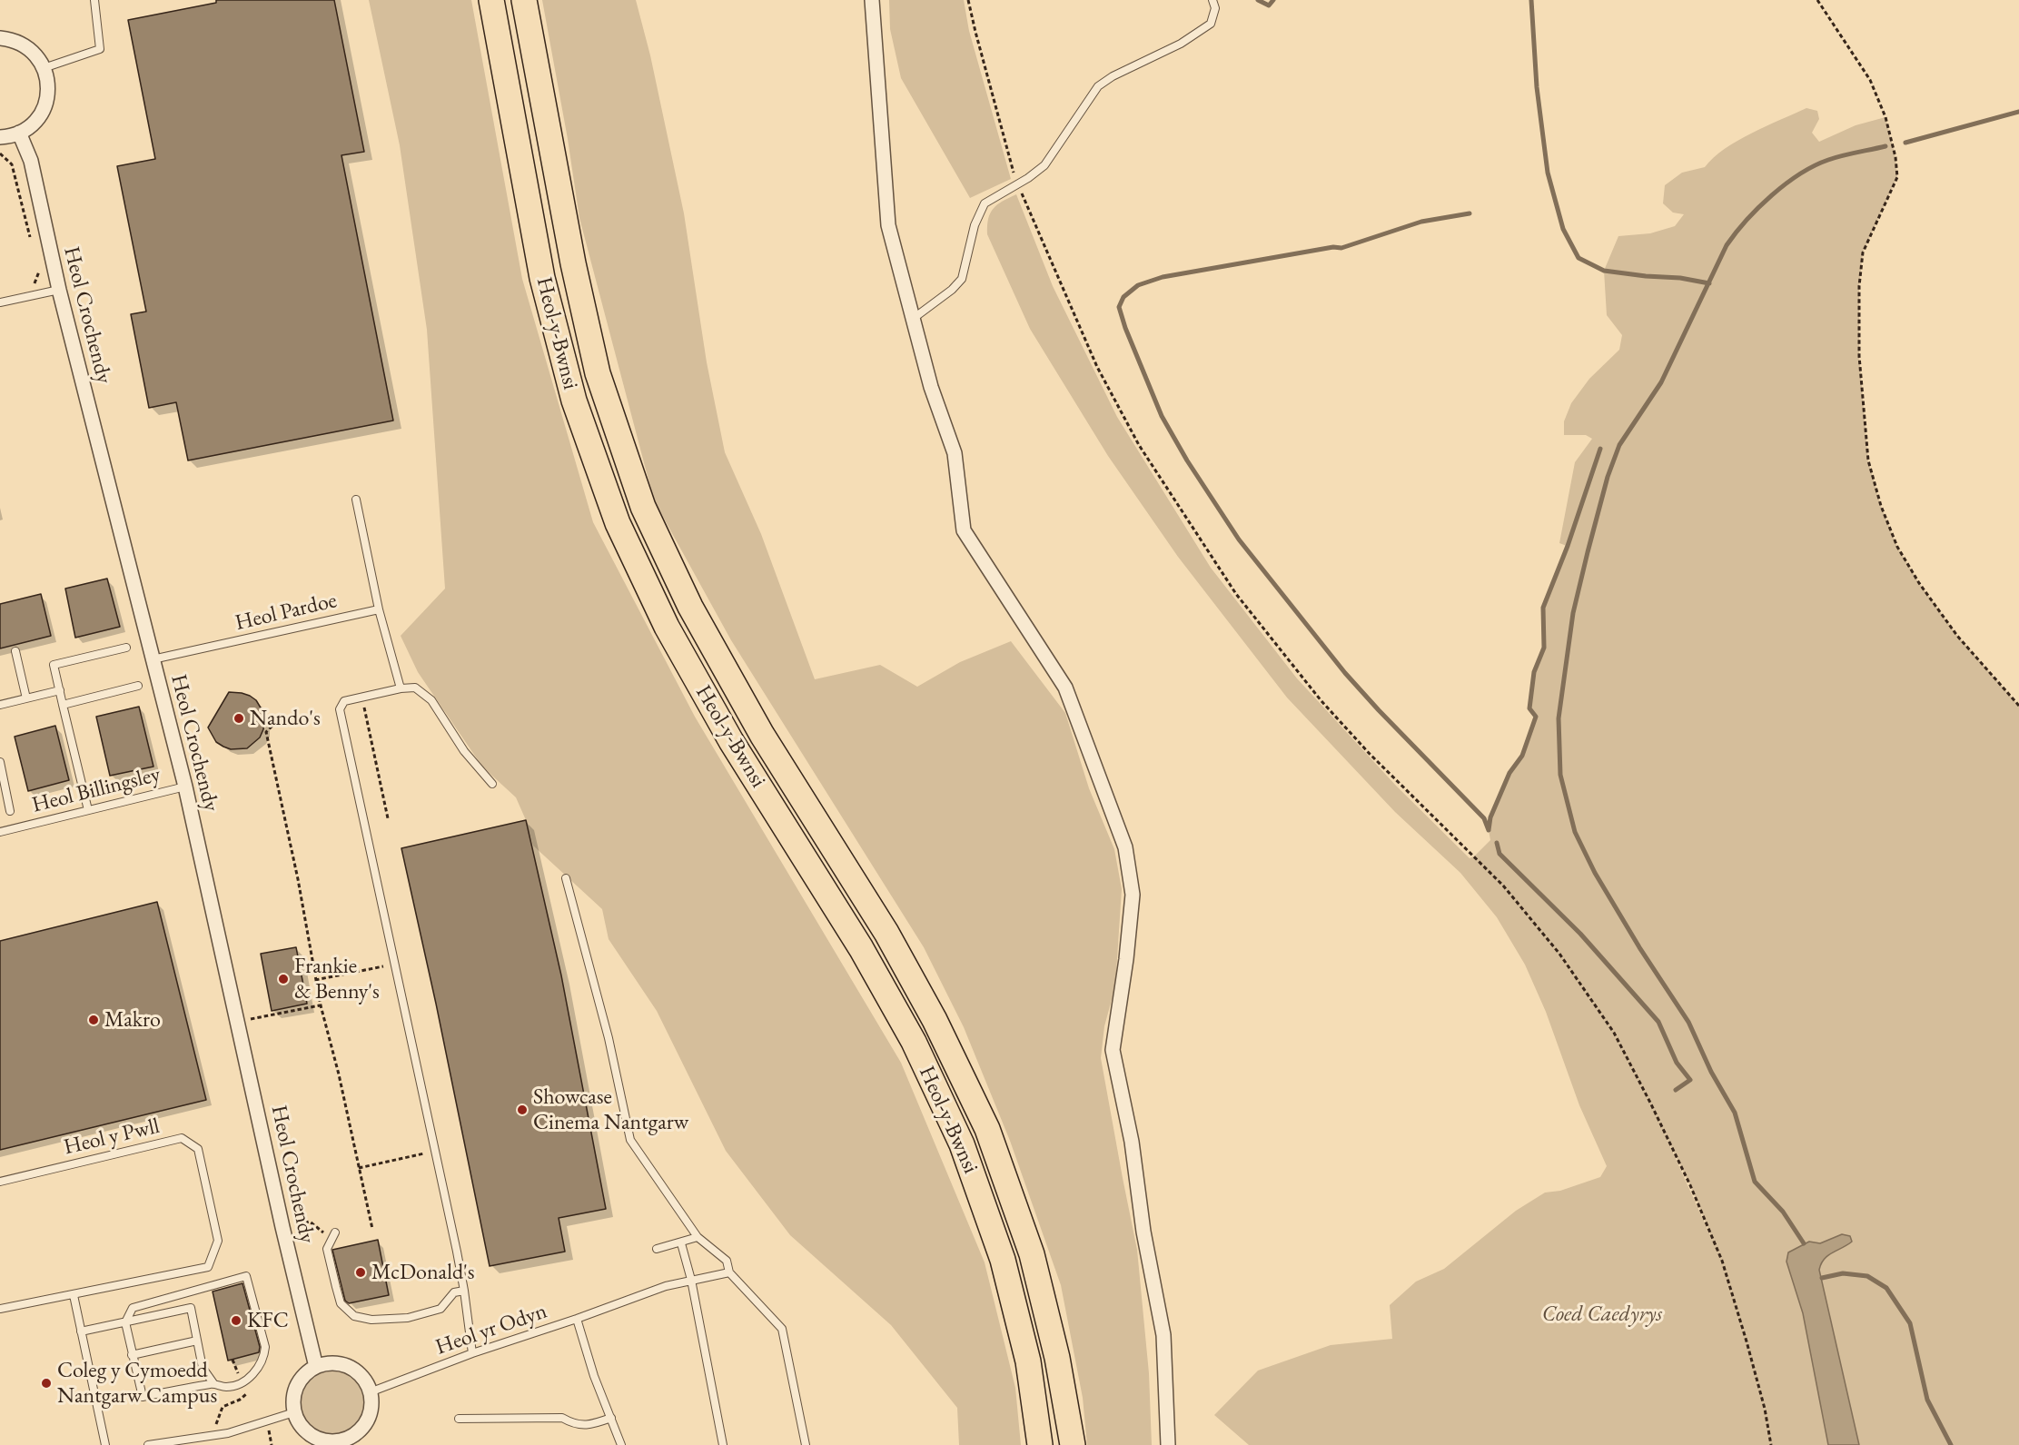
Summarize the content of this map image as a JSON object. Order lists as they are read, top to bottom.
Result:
{
  "streets": {
    "highway": ["Heol-y-Bwnsi"],
    "street": ["Heol Crochendy"],
    "lane": [
      "Heol Pardoe",
      "Heol Billingsley",
      "Heol y Pwll",
      "Heol yr Odyn"
    ]
  },
  "crossings": [
    ["Heol Crochendy", "Heol Pardoe"],
    ["Heol Crochendy", "Heol Billingsley"],
    ["Heol Crochendy", "Heol yr Odyn"]
  ],
  "parks": ["Coed Caedyrys"],
  "places": [
    "Nando's",
    "Frankie & Benny's",
    "Makro",
    "Showcase Cinema Nantgarw",
    "McDonald's",
    "KFC",
    "Coleg y Cymoedd Nantgarw Campus"
  ]
}
